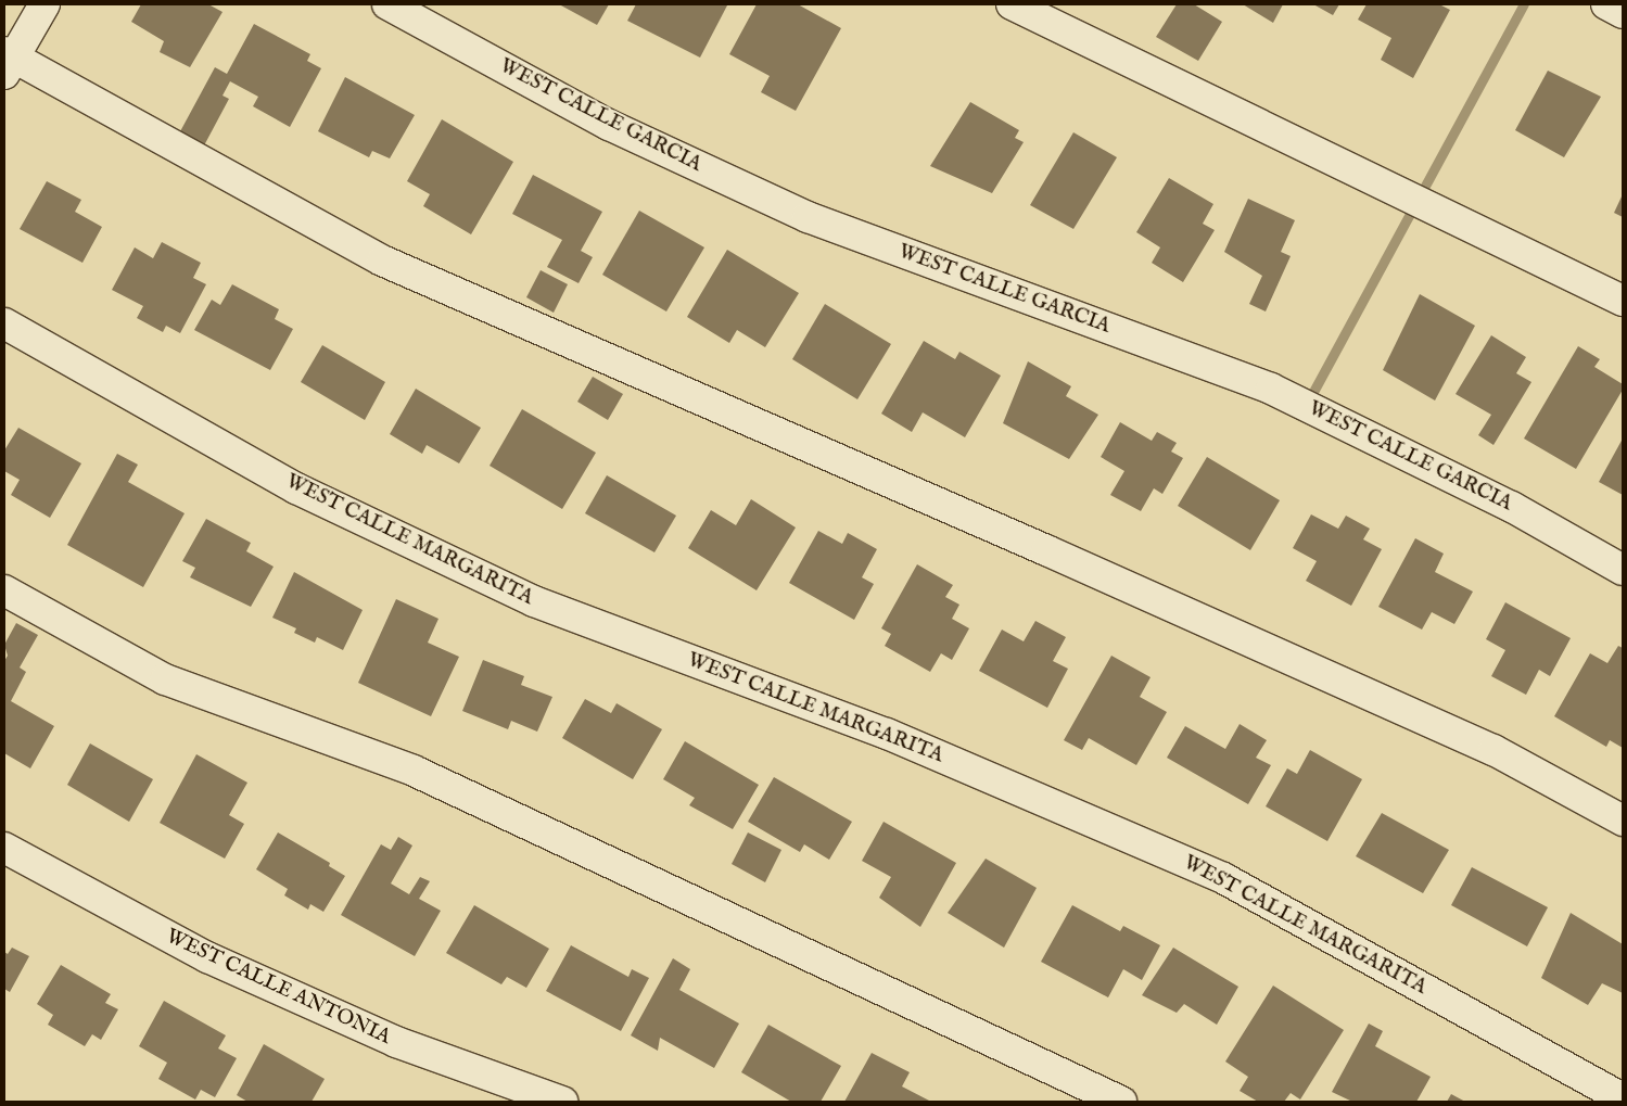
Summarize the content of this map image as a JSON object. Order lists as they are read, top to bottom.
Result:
{
  "streets": {
    "street": ["WEST CALLE GARCIA", "WEST CALLE MARGARITA", "WEST CALLE ANTONIA"]
  }
}
